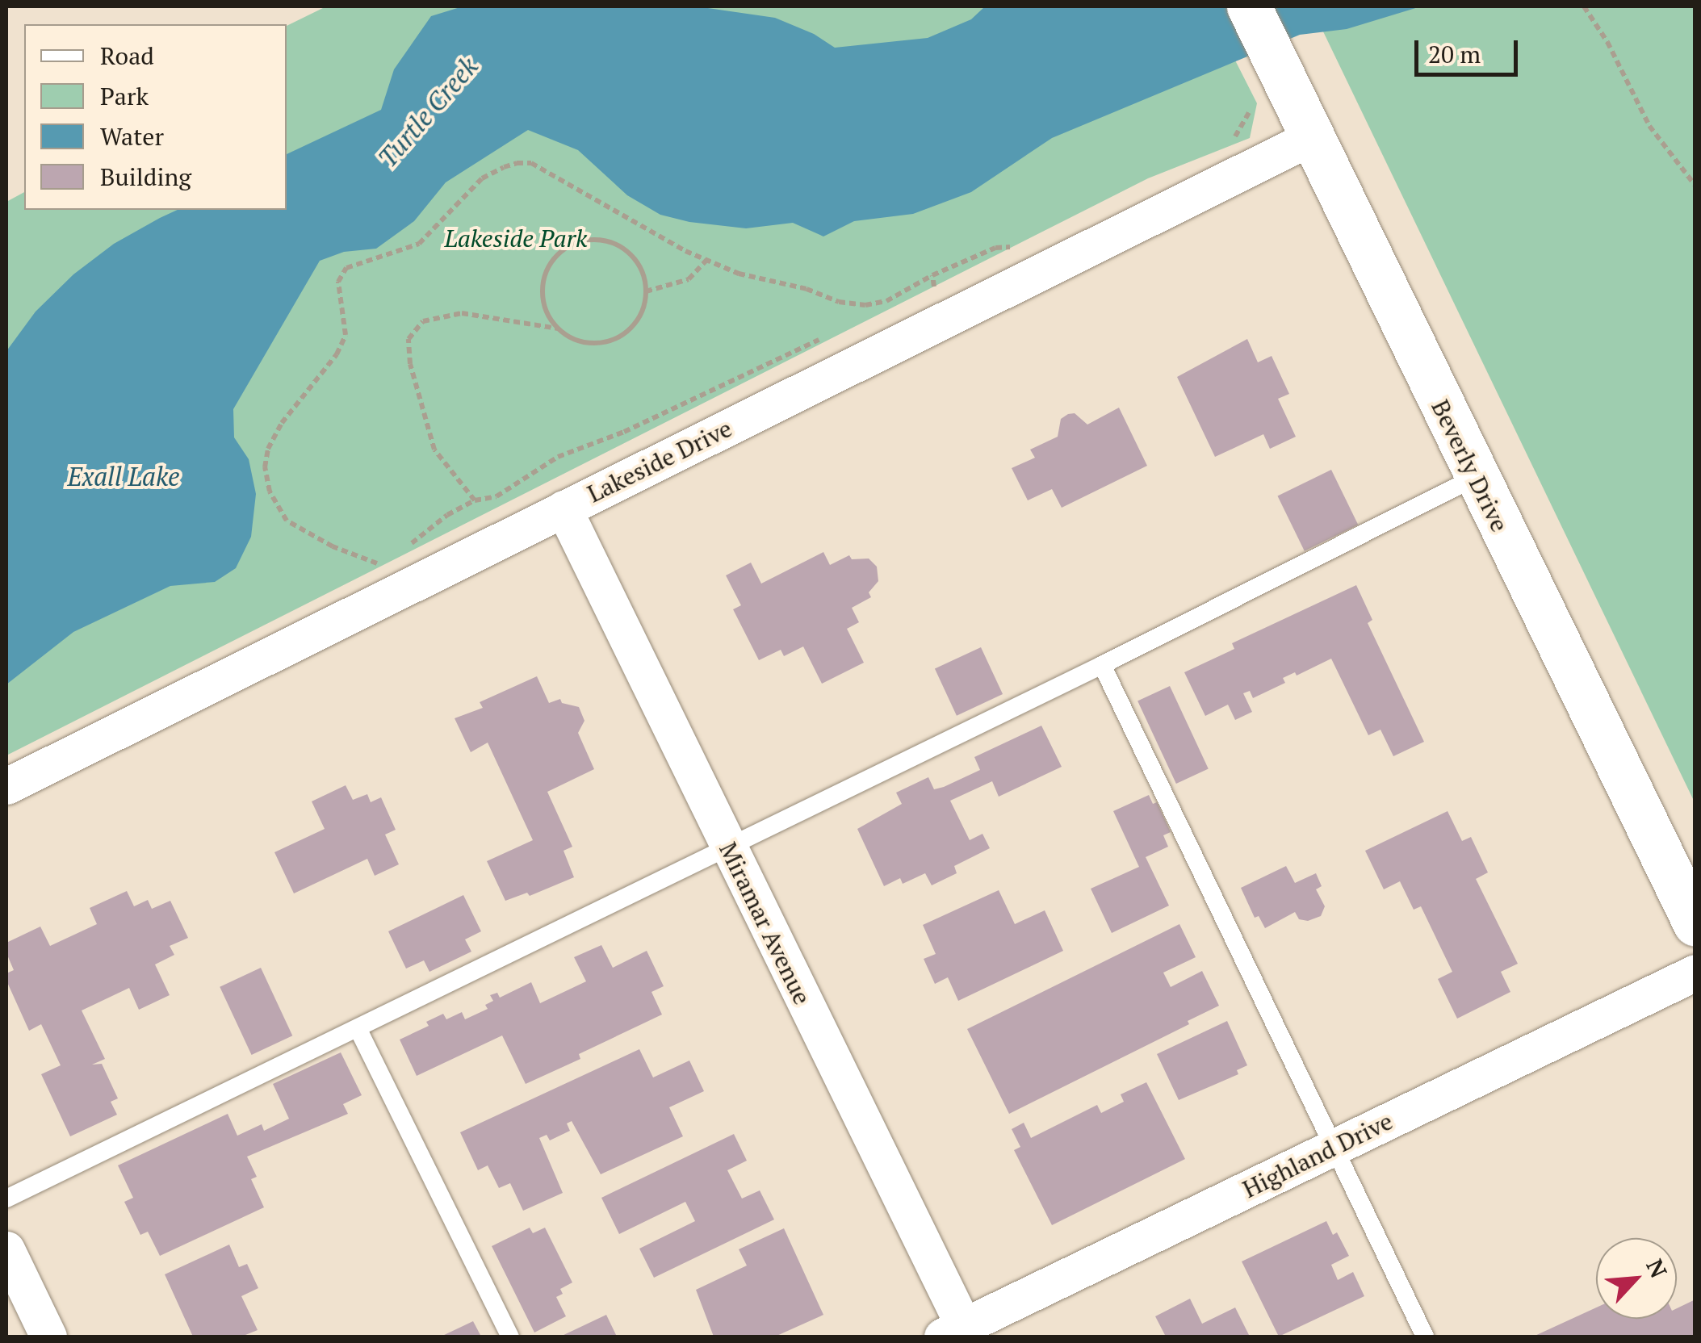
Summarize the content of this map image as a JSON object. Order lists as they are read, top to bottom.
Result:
{
  "streets": {
    "street": [
      "Lakeside Drive",
      "Beverly Drive",
      "Miramar Avenue",
      "Highland Drive"
    ]
  },
  "crossings": [
    ["Lakeside Drive", "Beverly Drive"],
    ["Lakeside Drive", "Miramar Avenue"],
    ["Miramar Avenue", "Highland Drive"]
  ],
  "water": ["Turtle Creek", "Exall Lake"],
  "parks": ["Lakeside Park"],
  "legend": [
    "Road",
    "Park",
    "Water",
    "Building"
  ],
  "scale_bar": "20 m",
  "north": "top right"
}
